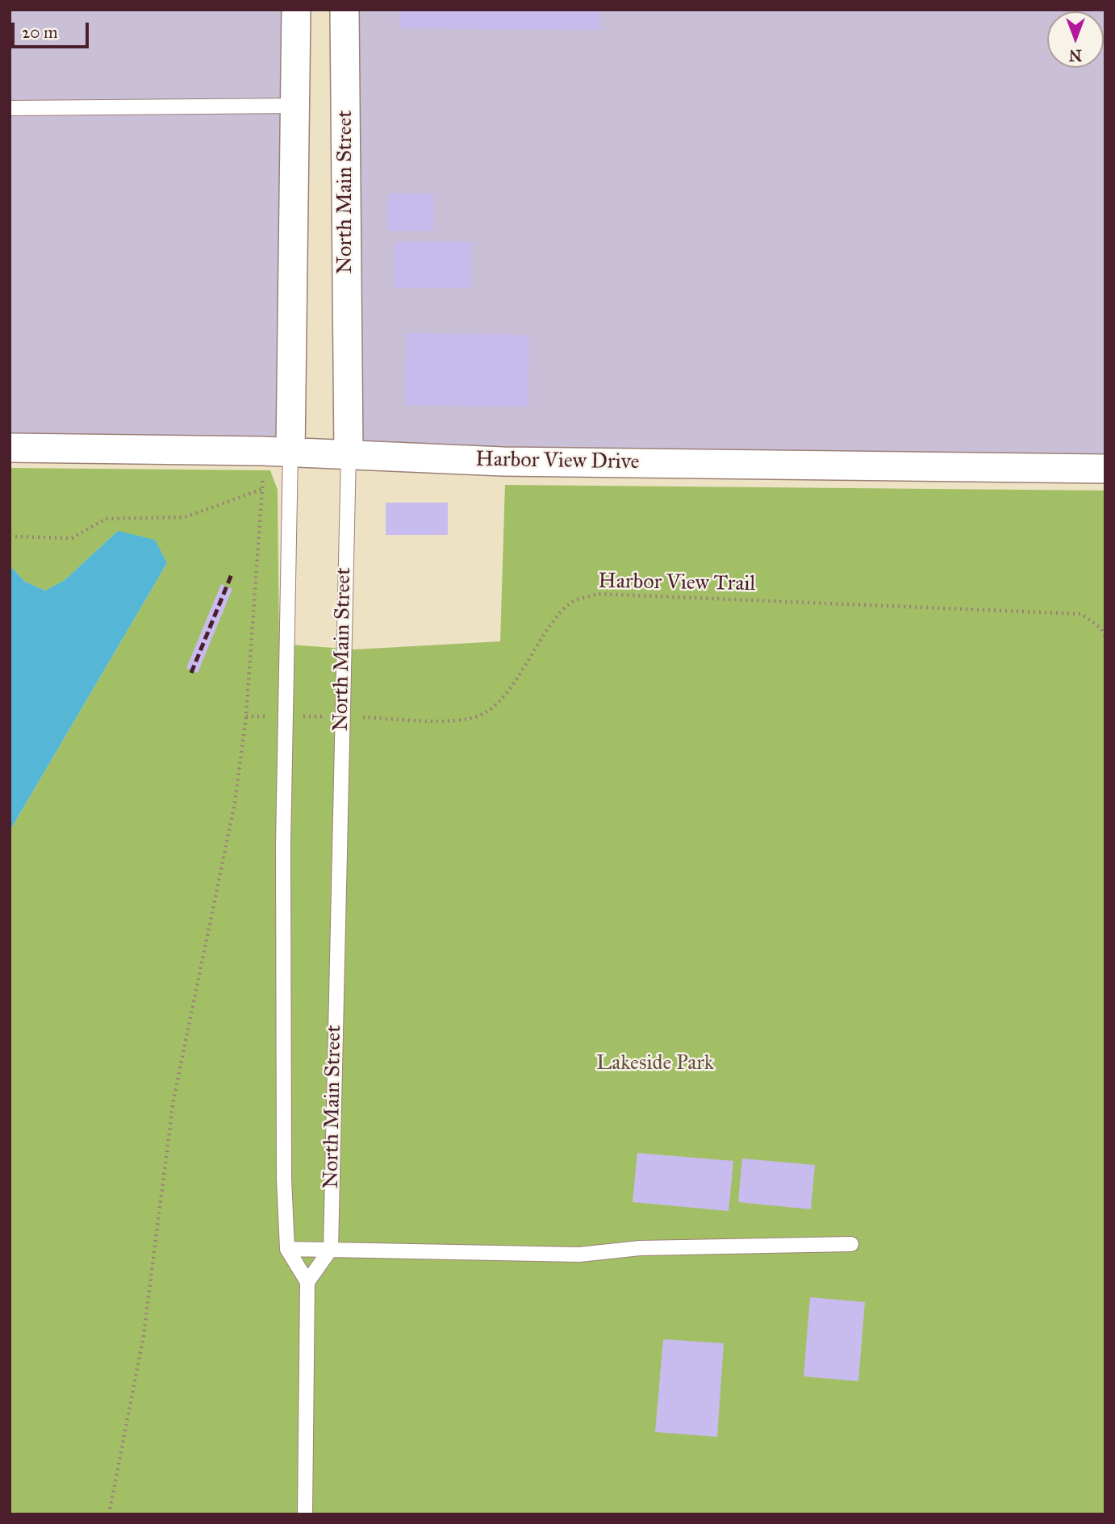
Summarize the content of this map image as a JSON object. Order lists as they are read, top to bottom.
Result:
{
  "streets": {
    "street": ["North Main Street", "Harbor View Drive"],
    "path": ["Harbor View Trail"]
  },
  "crossings": [
    ["North Main Street", "Harbor View Drive"],
    ["North Main Street", "Harbor View Trail"]
  ],
  "parks": ["Lakeside Park"],
  "scale_bar": "20 m",
  "north": "bottom"
}
